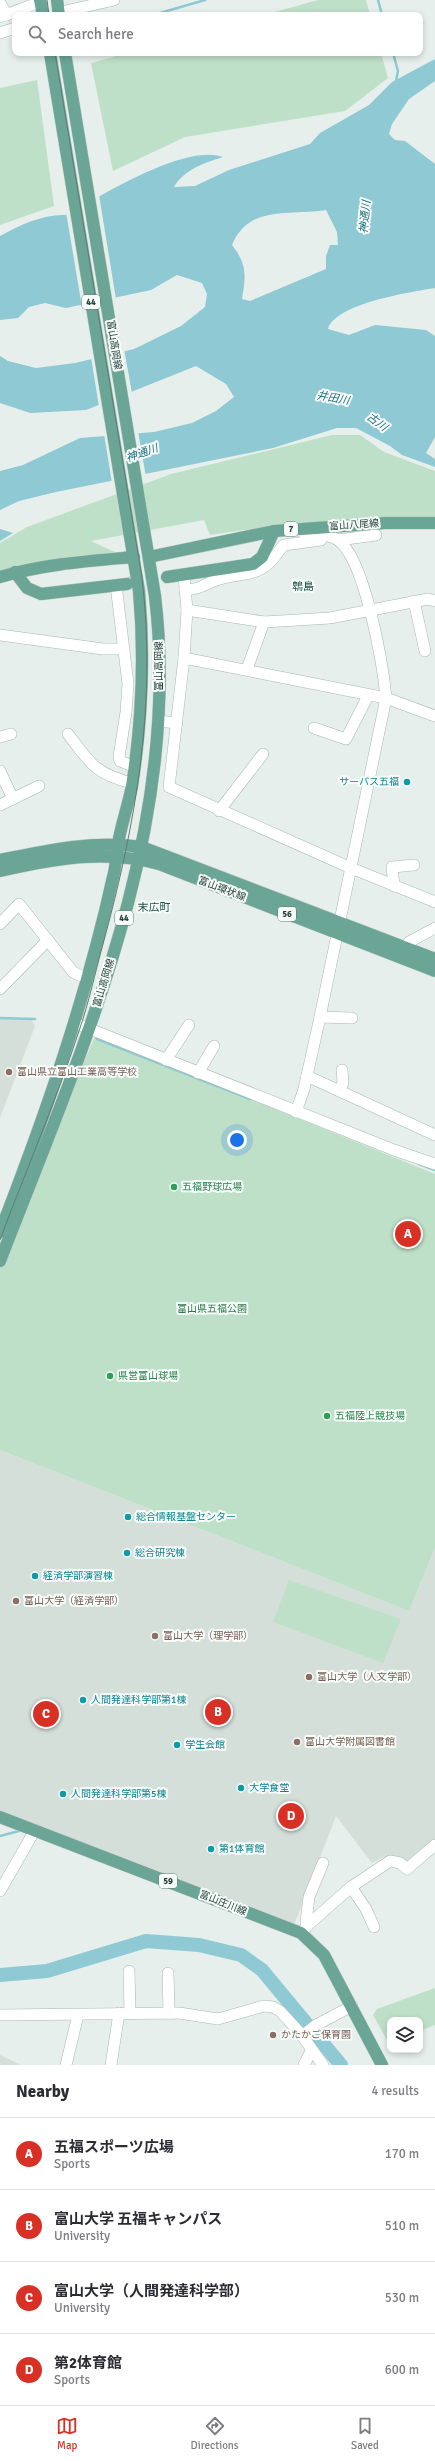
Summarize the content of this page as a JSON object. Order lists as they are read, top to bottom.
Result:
{
  "streets": {
    "main road": [
      "44",
      "富山高岡線",
      "富山八尾線",
      "7",
      "富山環状線",
      "56",
      "59",
      "富山庄川線"
    ]
  },
  "crossings": [
    ["富山高岡線", "富山八尾線"],
    ["富山高岡線", "富山環状線"],
    ["富山八尾線", "7"]
  ],
  "districts": ["鵯島", "末広町"],
  "water": ["神通川", "井田川", "古川"],
  "parks": ["富山県五福公園"],
  "places": [
    "サーパス五福",
    "富山県立富山工業高等学校",
    "五福野球広場",
    "県営富山球場",
    "五福陸上競技場",
    "総合情報基盤センター",
    "総合研究棟",
    "経済学部演習棟",
    "富山大学（経済学部）",
    "富山大学（理学部）",
    "富山大学（人文学部）",
    "人間発達科学部第1棟",
    "富山大学附属図書館",
    "学生会館",
    "大学食堂",
    "人間発達科学部第5棟",
    "第1体育館",
    "かたかご保育園"
  ],
  "page": {
    "search": "Search here",
    "pins": [
      "A",
      "B",
      "C",
      "D"
    ],
    "heading": ["Nearby", "4 results"],
    "list": [
      {
        "mark": "A",
        "name": "五福スポーツ広場",
        "note": "Sports",
        "value": "170 m"
      },
      {
        "mark": "B",
        "name": "富山大学 五福キャンパス",
        "note": "University",
        "value": "510 m"
      },
      {
        "mark": "C",
        "name": "富山大学（人間発達科学部）",
        "note": "University",
        "value": "530 m"
      },
      {
        "mark": "D",
        "name": "第2体育館",
        "note": "Sports",
        "value": "600 m"
      }
    ],
    "nav": ["Map", "Directions", "Saved"]
  }
}
